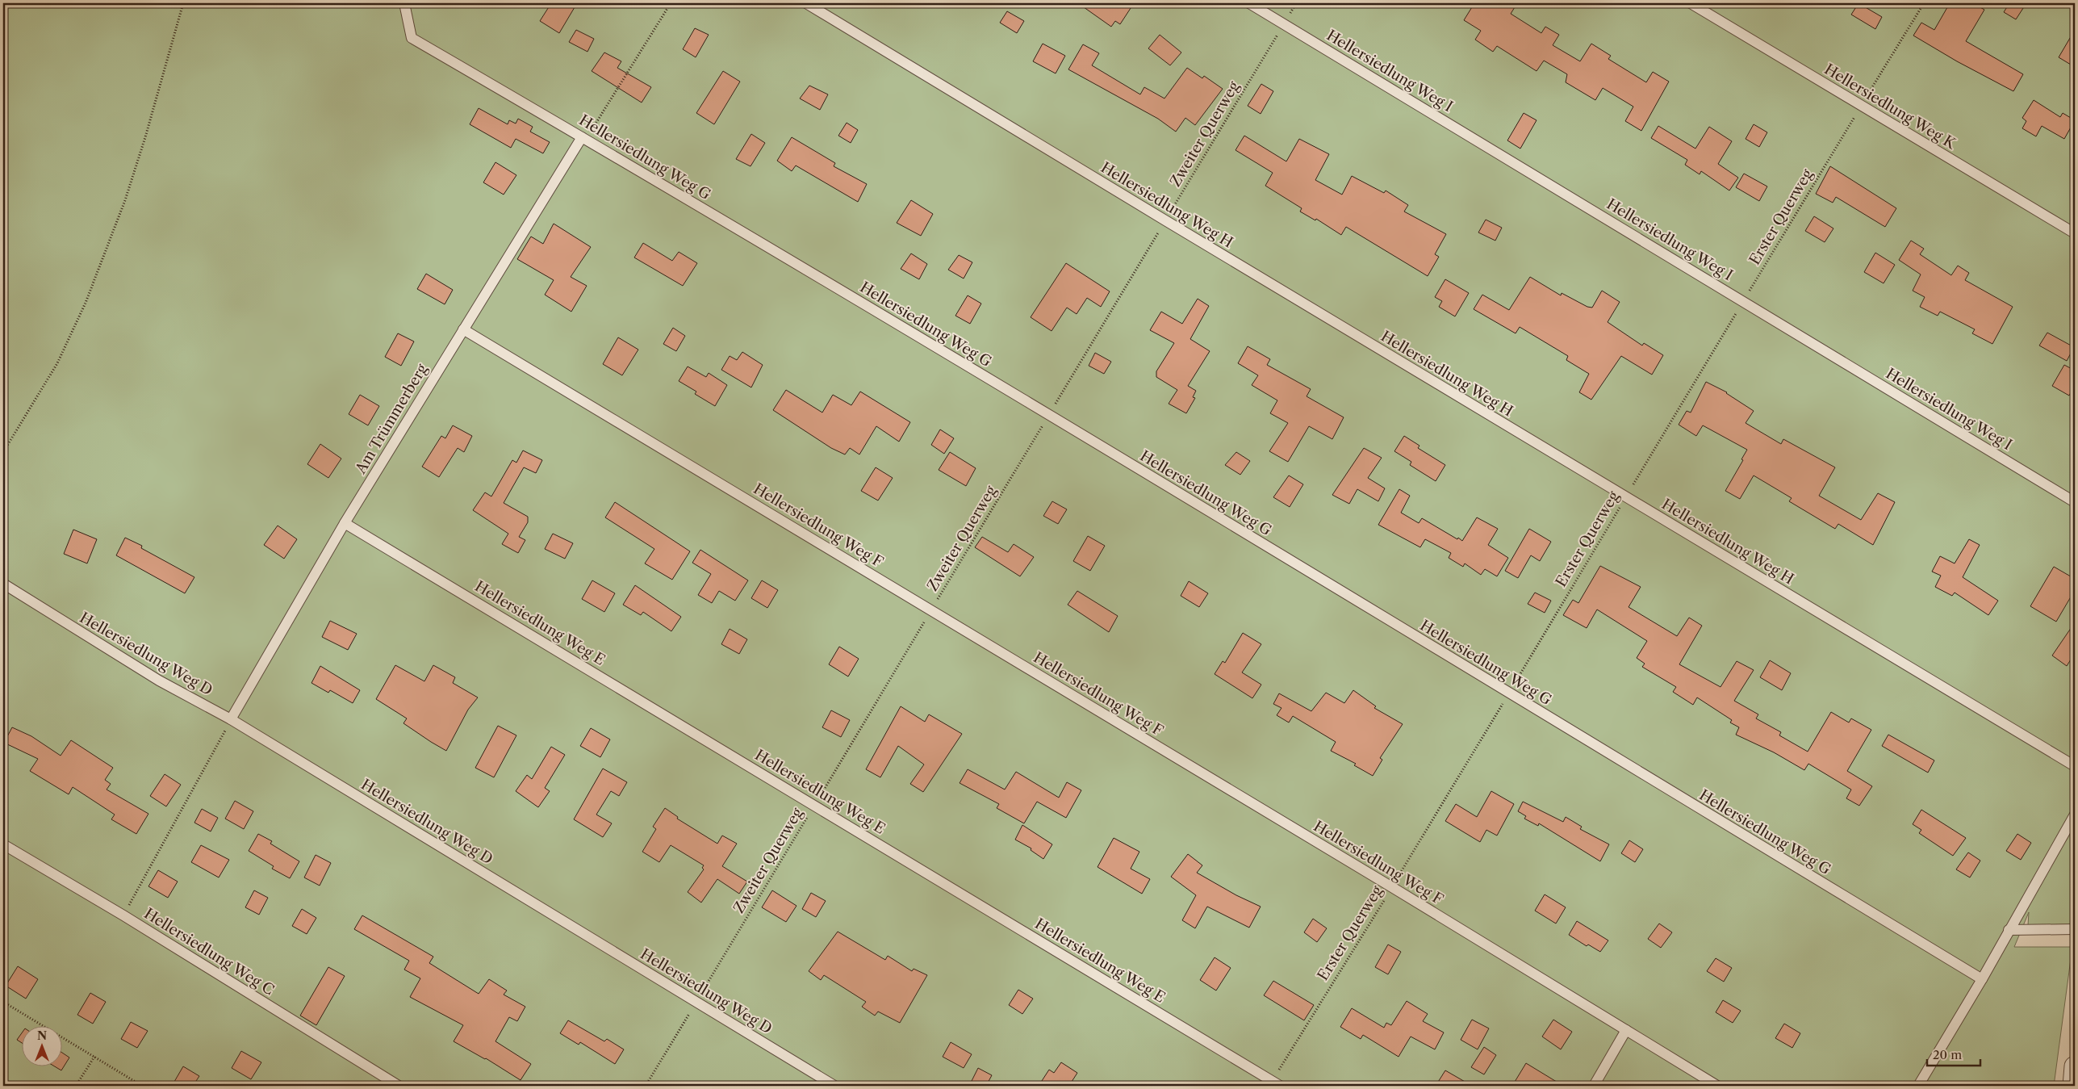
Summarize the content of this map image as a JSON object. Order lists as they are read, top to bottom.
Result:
{
  "streets": {
    "lane": [
      "Hellersiedlung Weg I",
      "Hellersiedlung Weg K",
      "Hellersiedlung Weg G",
      "Hellersiedlung Weg H",
      "Am Trümmerberg",
      "Hellersiedlung Weg F",
      "Hellersiedlung Weg E",
      "Hellersiedlung Weg D",
      "Hellersiedlung Weg C"
    ],
    "path": ["Zweiter Querweg", "Erster Querweg"]
  },
  "crossings": [
    ["Hellersiedlung Weg I", "Zweiter Querweg"],
    ["Hellersiedlung Weg I", "Erster Querweg"],
    ["Hellersiedlung Weg K", "Erster Querweg"],
    ["Zweiter Querweg", "Hellersiedlung Weg G"],
    ["Zweiter Querweg", "Hellersiedlung Weg H"],
    ["Zweiter Querweg", "Hellersiedlung Weg F"],
    ["Zweiter Querweg", "Hellersiedlung Weg E"],
    ["Zweiter Querweg", "Hellersiedlung Weg D"],
    ["Hellersiedlung Weg G", "Erster Querweg"],
    ["Hellersiedlung Weg G", "Am Trümmerberg"],
    ["Hellersiedlung Weg H", "Erster Querweg"],
    ["Erster Querweg", "Hellersiedlung Weg F"],
    ["Erster Querweg", "Hellersiedlung Weg E"],
    ["Am Trümmerberg", "Hellersiedlung Weg F"],
    ["Am Trümmerberg", "Hellersiedlung Weg E"],
    ["Am Trümmerberg", "Hellersiedlung Weg D"]
  ],
  "scale_bar": "20 m",
  "north": "top"
}
